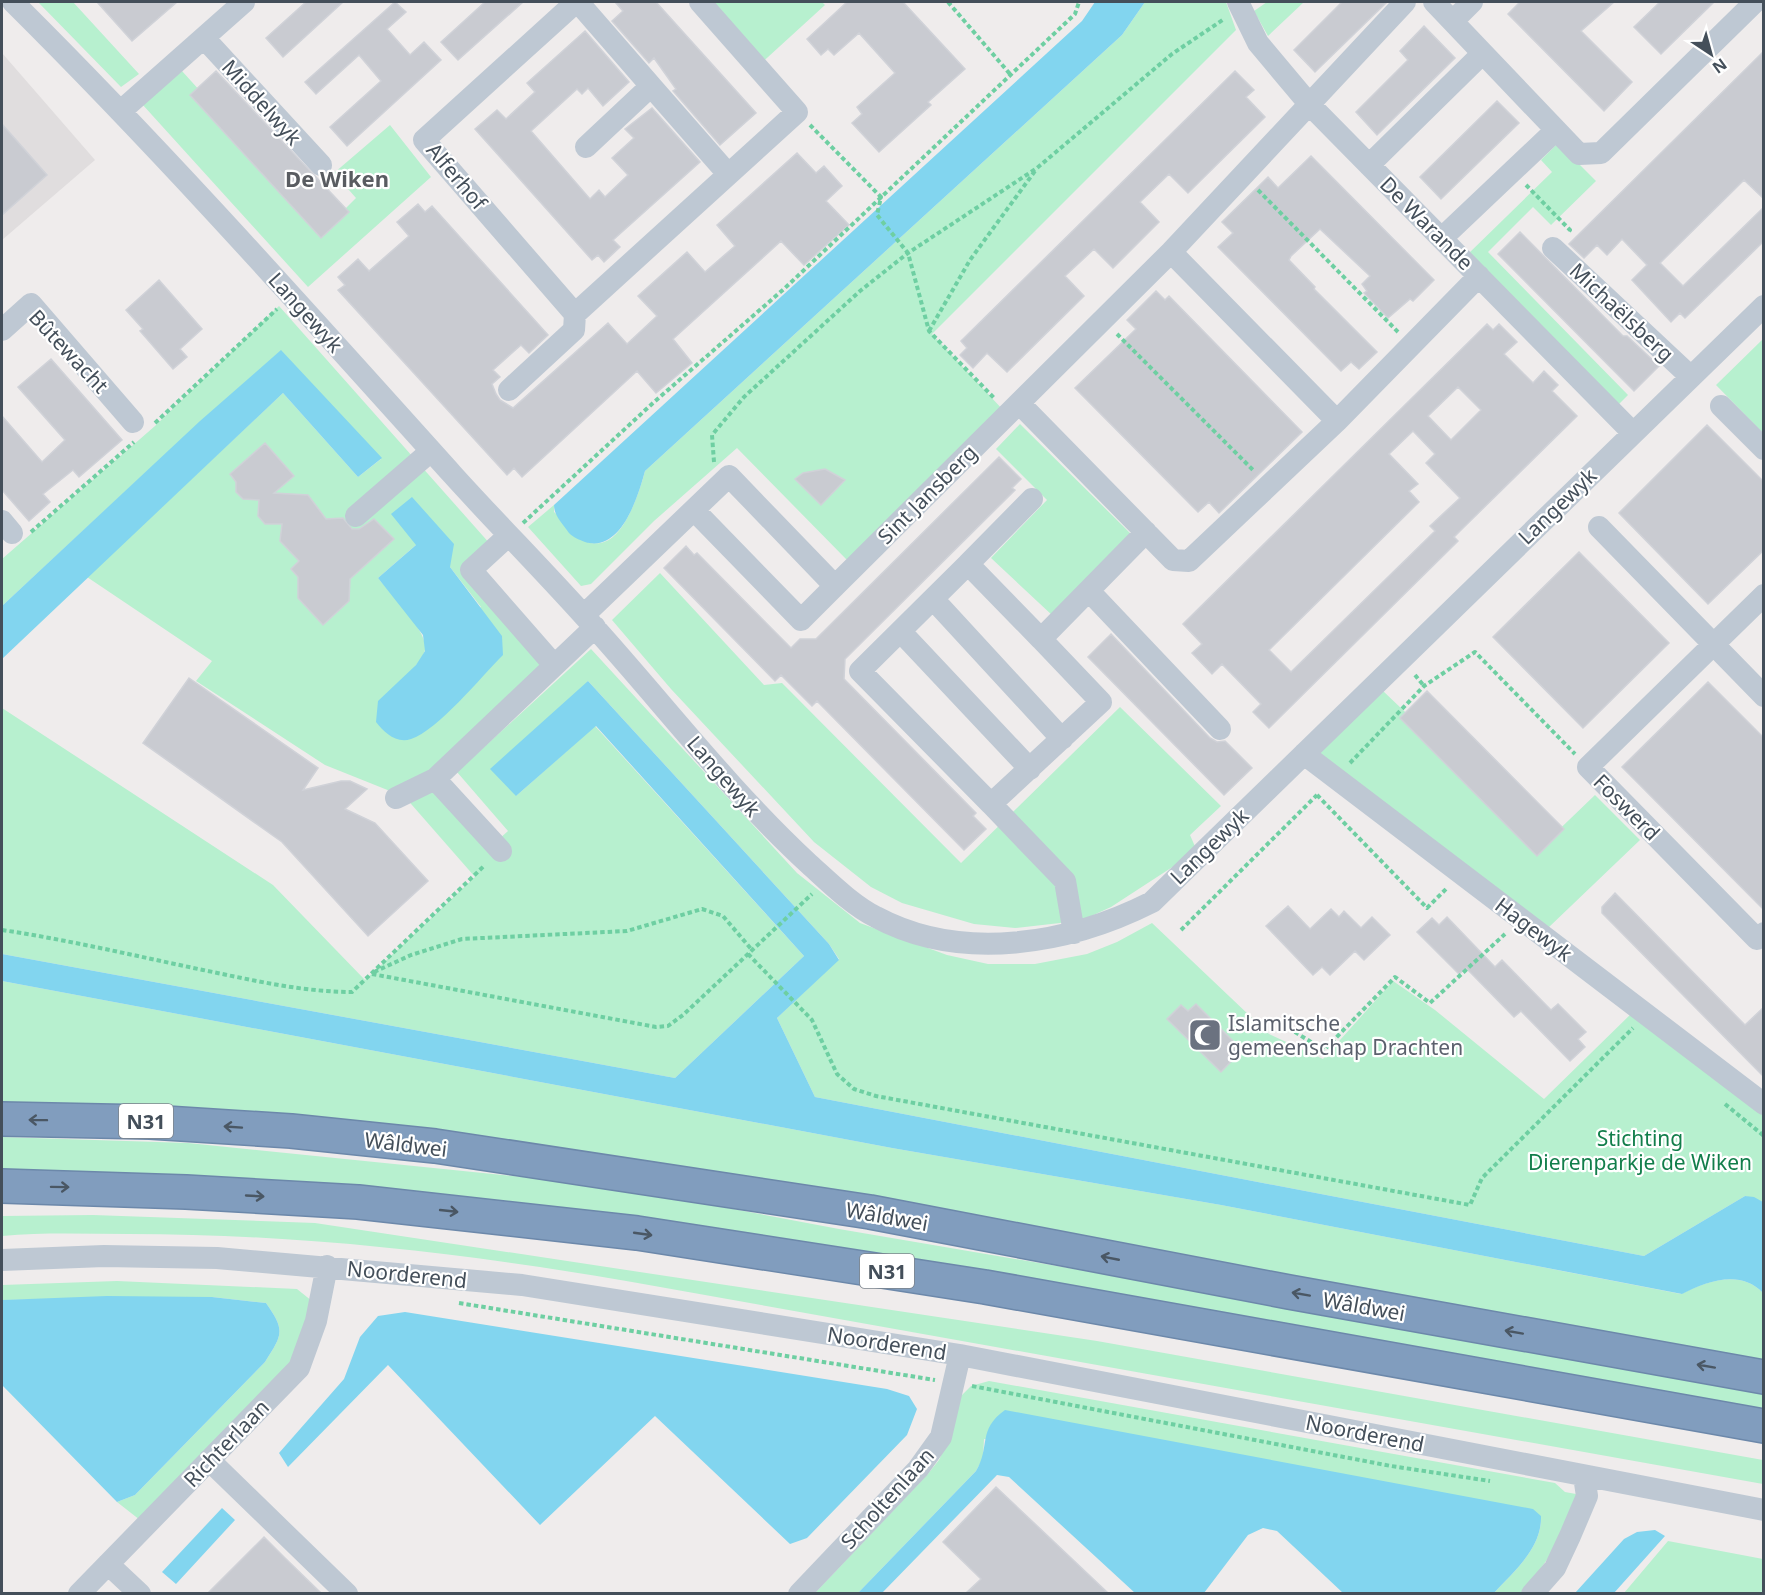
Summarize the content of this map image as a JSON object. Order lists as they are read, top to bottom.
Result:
{
  "streets": {
    "highway": ["N31", "Wâldwei"],
    "street": [
      "Middelwyk",
      "Alferhof",
      "De Warande",
      "Langewyk",
      "Michaëlsberg",
      "Bûtewacht",
      "Sint Jansberg",
      "Foswerd",
      "Hagewyk",
      "Noorderend",
      "Richterlaan",
      "Scholtenlaan"
    ]
  },
  "crossings": [
    ["De Warande", "Langewyk"],
    ["De Warande", "Sint Jansberg"],
    ["Langewyk", "Michaëlsberg"],
    ["Langewyk", "Hagewyk"],
    ["Noorderend", "Richterlaan"],
    ["Noorderend", "Scholtenlaan"]
  ],
  "districts": ["De Wiken"],
  "parks": ["Stichting Dierenparkje de Wiken"],
  "places": {
    "mosque": ["Islamitsche gemeenschap Drachten"]
  },
  "north": "bottom right"
}
